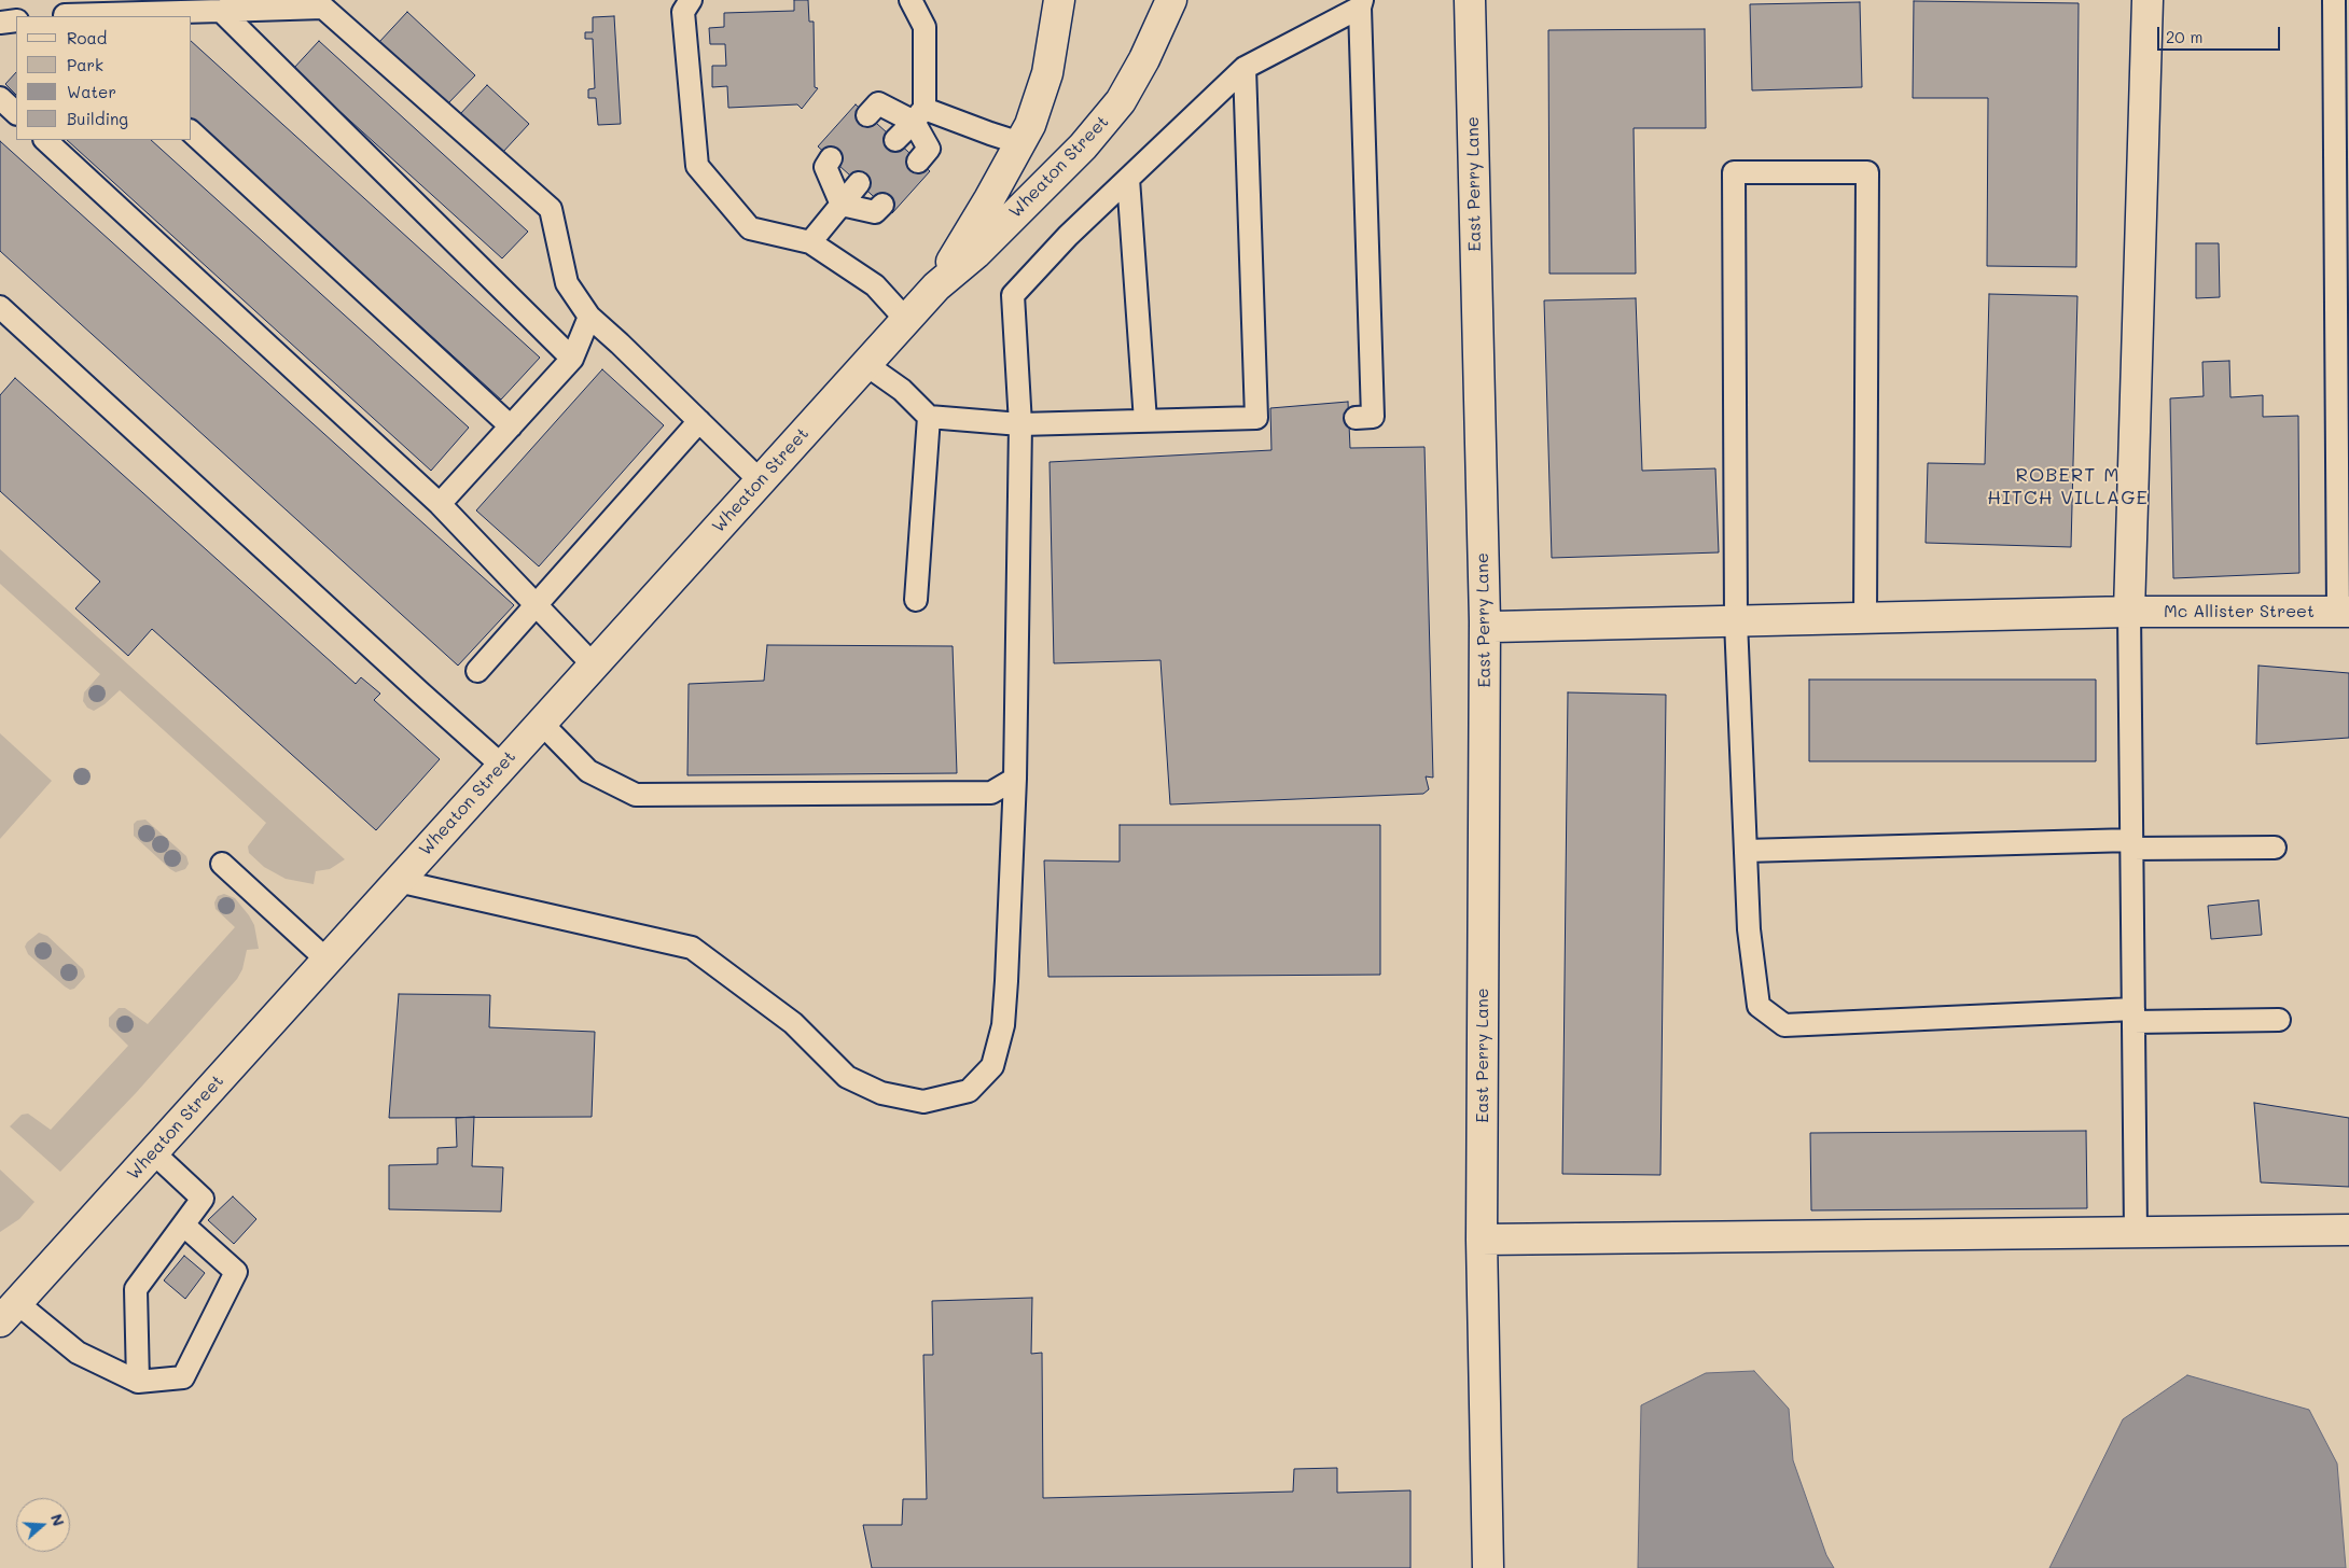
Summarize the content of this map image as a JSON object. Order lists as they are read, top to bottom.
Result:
{
  "streets": {
    "street": ["Wheaton Street", "East Perry Lane", "Mc Allister Street"]
  },
  "crossings": [
    ["East Perry Lane", "Mc Allister Street"]
  ],
  "districts": ["ROBERT M HITCH VILLAGE"],
  "legend": [
    "Road",
    "Park",
    "Water",
    "Building"
  ],
  "scale_bar": "20 m",
  "north": "right"
}
